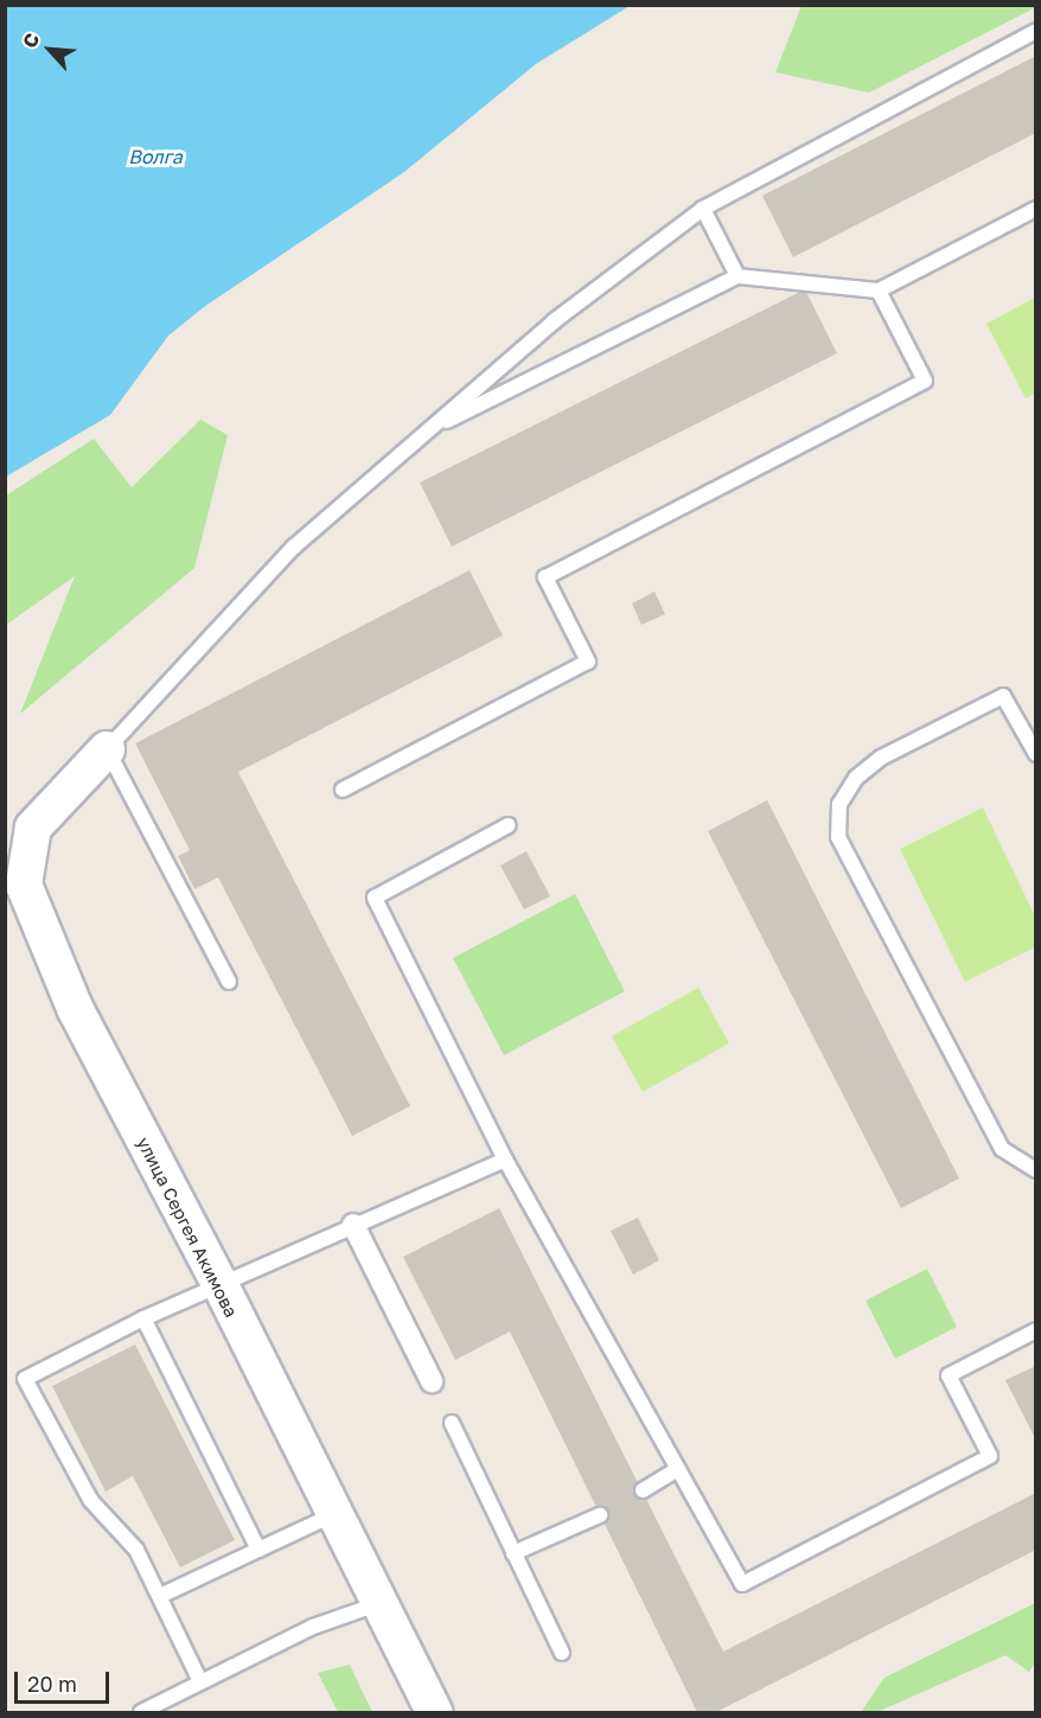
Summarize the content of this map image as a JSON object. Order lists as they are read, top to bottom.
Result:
{
  "streets": {
    "street": ["улица Сергея Акимова"]
  },
  "water": ["Волга"],
  "scale_bar": "20 m",
  "north": "top left"
}
